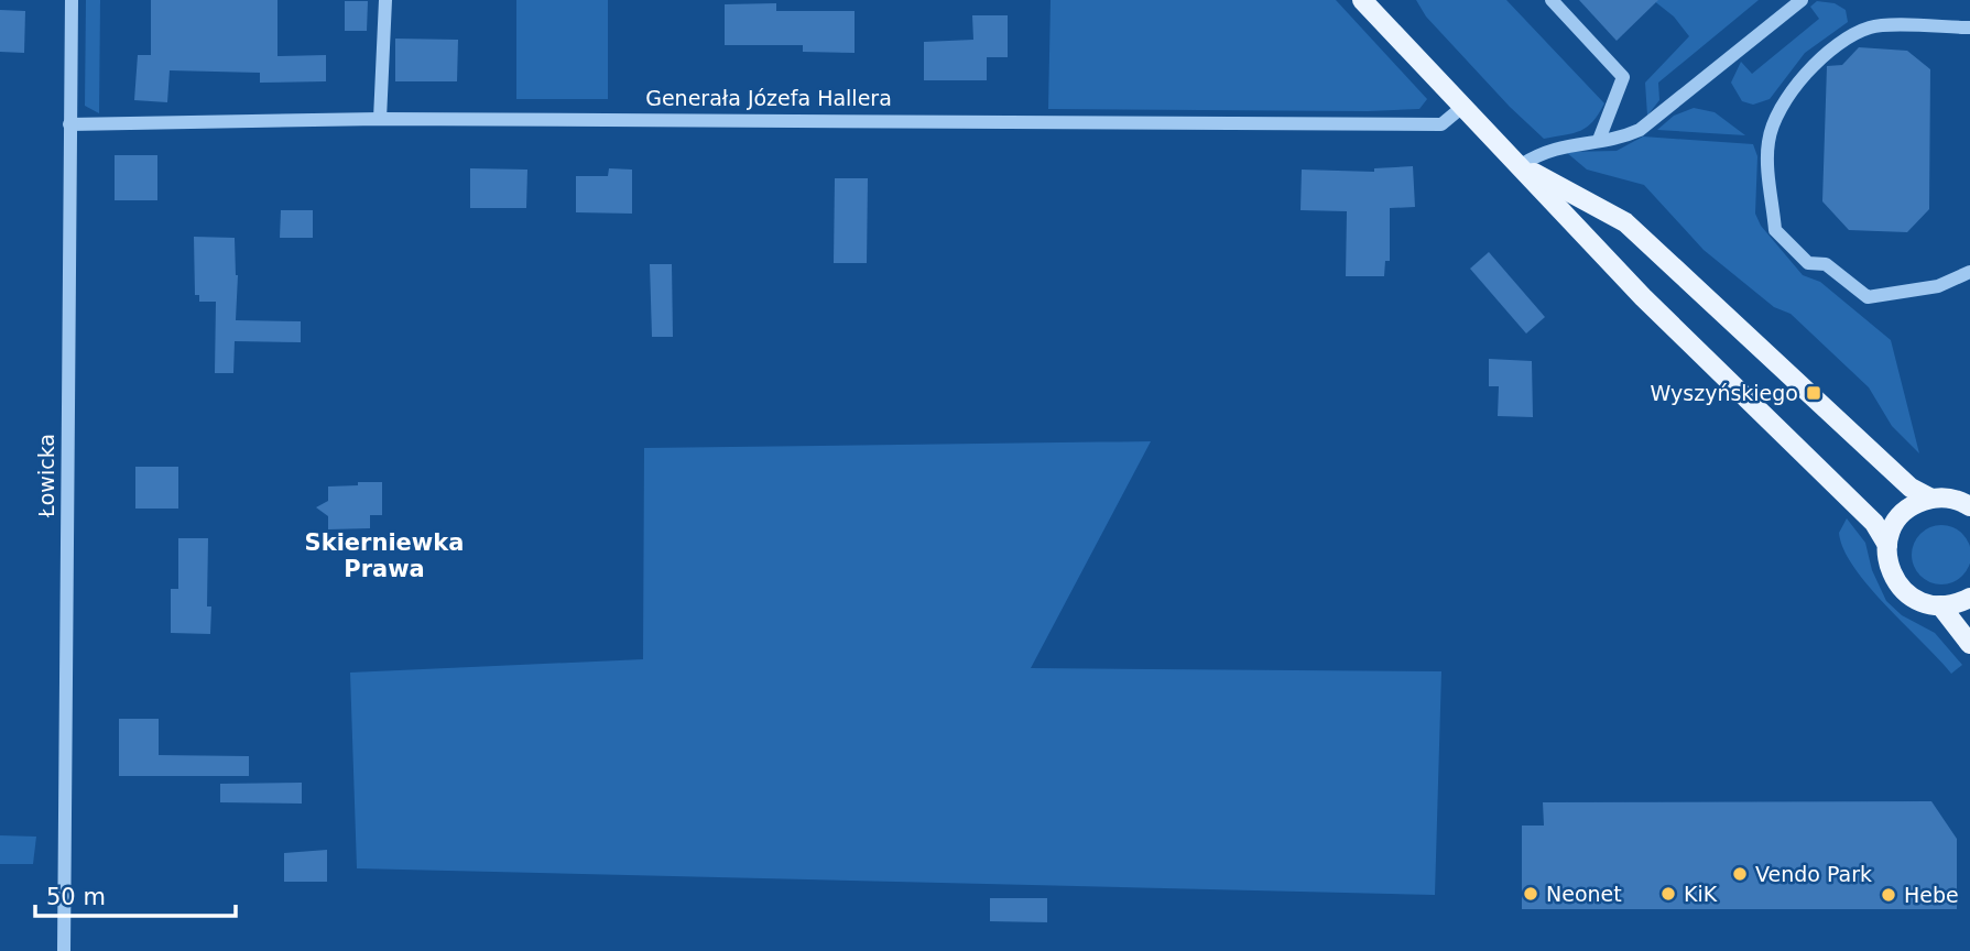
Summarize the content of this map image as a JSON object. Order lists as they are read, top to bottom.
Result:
{
  "streets": {
    "street": ["Generała Józefa Hallera", "Łowicka"]
  },
  "crossings": [
    ["Generała Józefa Hallera", "Łowicka"]
  ],
  "districts": ["Skierniewka Prawa"],
  "places": {
    "transit": ["Wyszyńskiego"],
    "other": [
      "Vendo Park",
      "Neonet",
      "KiK",
      "Hebe"
    ]
  },
  "scale_bar": "50 m"
}
